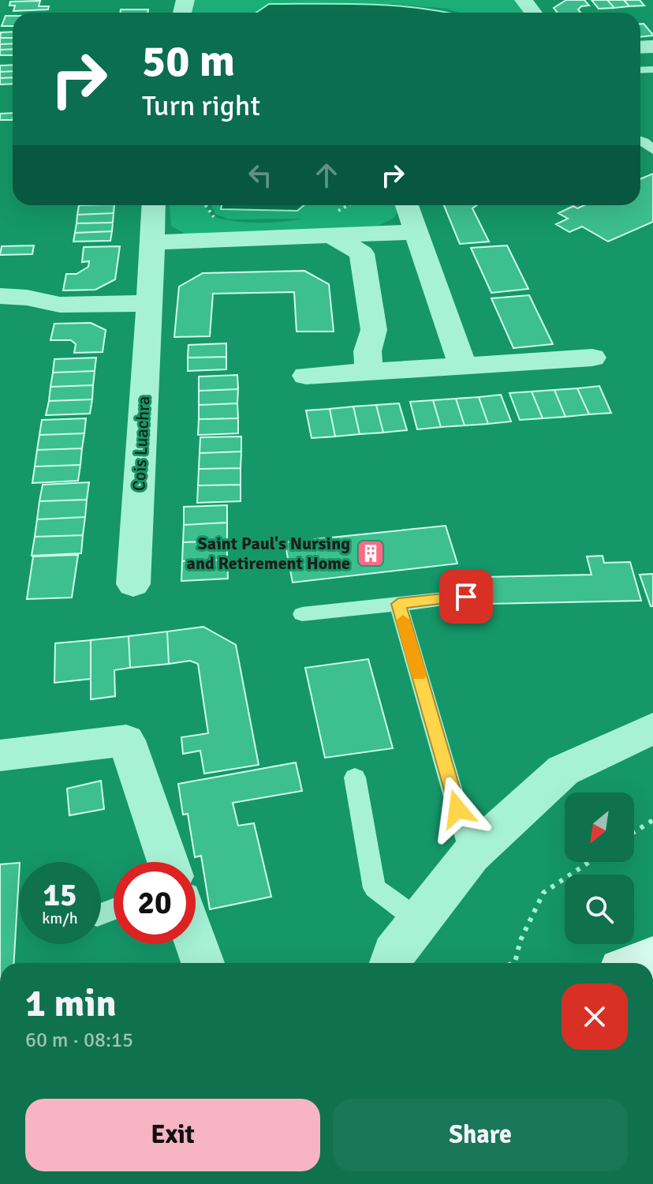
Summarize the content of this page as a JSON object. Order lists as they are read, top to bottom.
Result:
{
  "streets": {
    "street": ["Cois Luachra"]
  },
  "places": {
    "building": ["Saint Paul's Nursing and Retirement Home"]
  },
  "north": "bottom left",
  "page": {
    "turn": ["50 m", "Turn right"],
    "speed": "15 km/h",
    "limit": "20",
    "heading": ["1 min", "60 m · 08:15"],
    "buttons": ["Exit", "Share"]
  }
}
